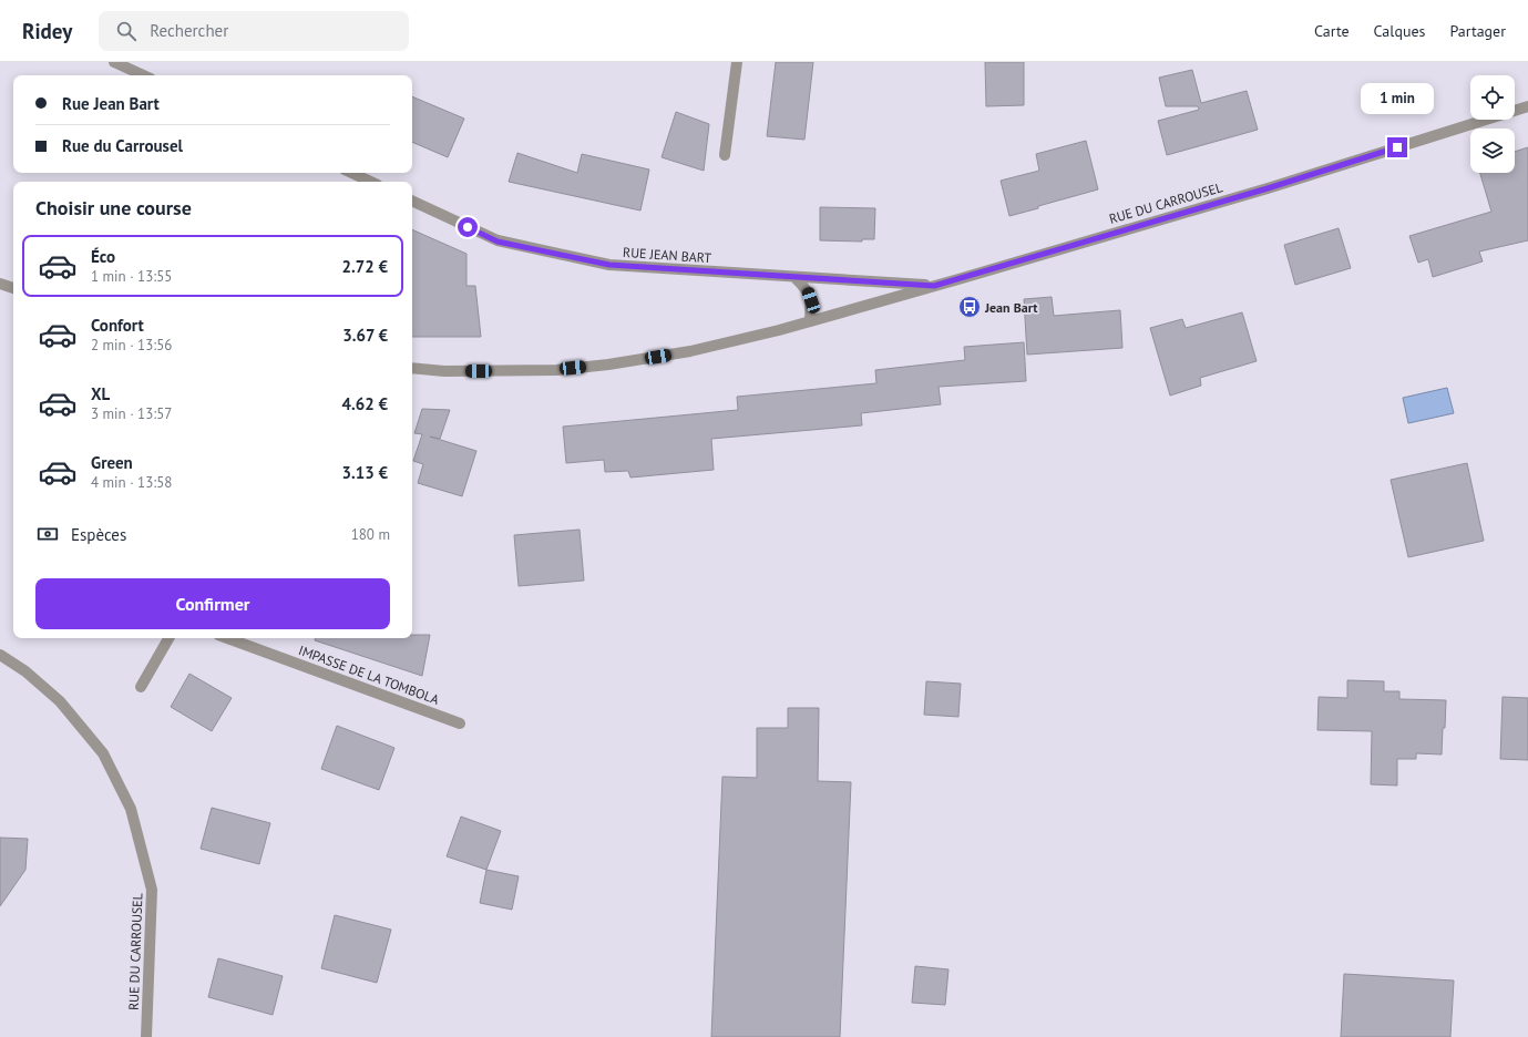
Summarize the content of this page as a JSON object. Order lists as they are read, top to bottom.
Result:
{
  "streets": {
    "street": ["RUE DU CARROUSEL", "RUE JEAN BART", "IMPASSE DE LA TOMBOLA"]
  },
  "crossings": [
    ["RUE DU CARROUSEL", "RUE JEAN BART"]
  ],
  "places": {
    "bus stop": ["Jean Bart"]
  },
  "page": {
    "header": "Ridey",
    "search": "Rechercher",
    "nav": ["Carte", "Calques", "Partager"],
    "banner": ["Rue Jean Bart", "Rue du Carrousel"],
    "bubble": "1 min",
    "heading": "Choisir une course",
    "list": [
      {
        "name": "Éco",
        "note": "1 min · 13:55",
        "value": "2.72 €"
      },
      {
        "name": "Confort",
        "note": "2 min · 13:56",
        "value": "3.67 €"
      },
      {
        "name": "XL",
        "note": "3 min · 13:57",
        "value": "4.62 €"
      },
      {
        "name": "Green",
        "note": "4 min · 13:58",
        "value": "3.13 €"
      }
    ],
    "pay": ["Espèces", "180 m"],
    "buttons": "Confirmer"
  }
}
